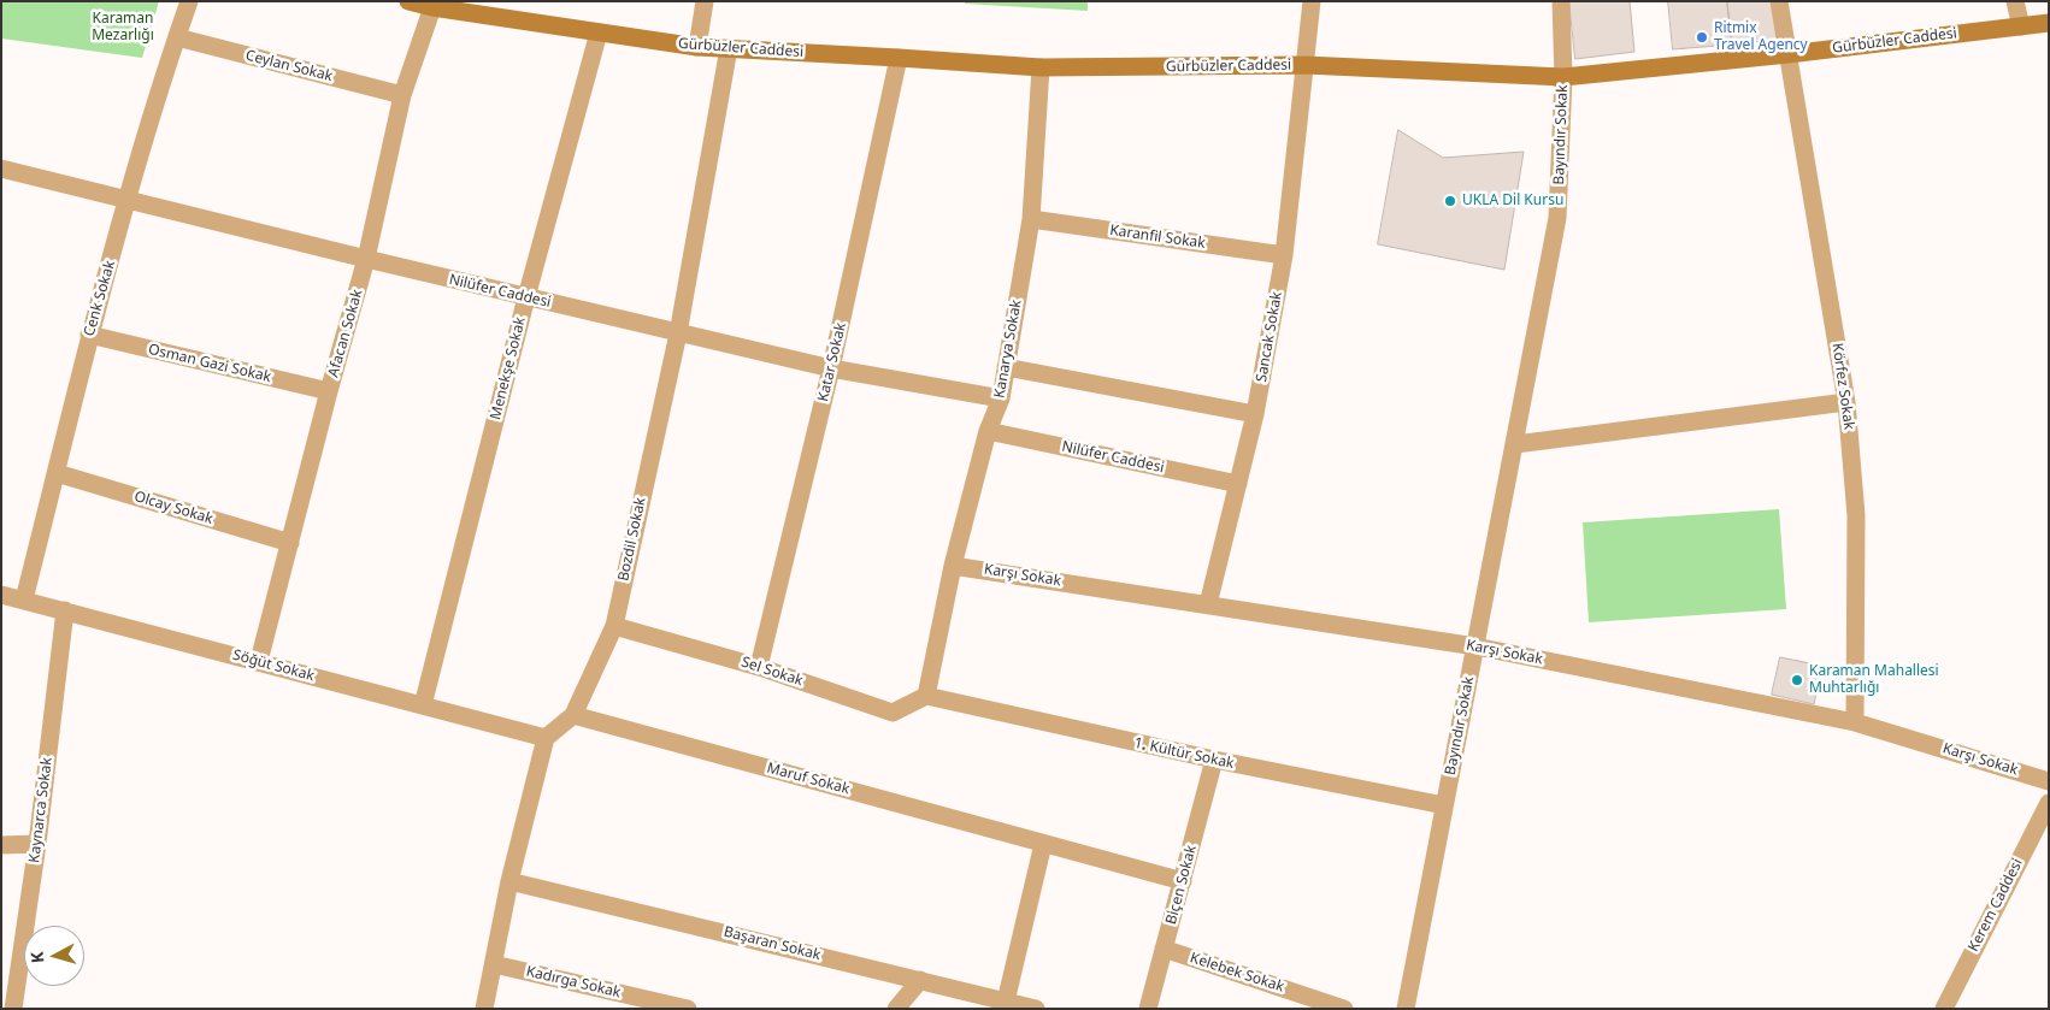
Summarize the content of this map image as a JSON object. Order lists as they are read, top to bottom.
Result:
{
  "streets": {
    "street": [
      "Gürbüzler Caddesi",
      "Ceylan Sokak",
      "Bayındır Sokak",
      "Karanfil Sokak",
      "Nilüfer Caddesi",
      "Cenk Sokak",
      "Afacan Sokak",
      "Sancak Sokak",
      "Kanarya Sokak",
      "Katar Sokak",
      "Osman Gazi Sokak",
      "Menekşe Sokak",
      "Körfez Sokak",
      "Olcay Sokak",
      "Bozdil Sokak",
      "Karşı Sokak",
      "Söğüt Sokak",
      "Sel Sokak",
      "1. Kültür Sokak",
      "Maruf Sokak",
      "Kaynarca Sokak",
      "Biçen Sokak",
      "Kerem Caddesi",
      "Başaran Sokak",
      "Kelebek Sokak",
      "Kadırga Sokak"
    ]
  },
  "crossings": [
    ["Gürbüzler Caddesi", "Bayındır Sokak"],
    ["Gürbüzler Caddesi", "Afacan Sokak"],
    ["Gürbüzler Caddesi", "Sancak Sokak"],
    ["Gürbüzler Caddesi", "Kanarya Sokak"],
    ["Gürbüzler Caddesi", "Katar Sokak"],
    ["Gürbüzler Caddesi", "Menekşe Sokak"],
    ["Gürbüzler Caddesi", "Körfez Sokak"],
    ["Gürbüzler Caddesi", "Bozdil Sokak"],
    ["Ceylan Sokak", "Cenk Sokak"],
    ["Ceylan Sokak", "Afacan Sokak"],
    ["Bayındır Sokak", "Karşı Sokak"],
    ["Bayındır Sokak", "1. Kültür Sokak"],
    ["Karanfil Sokak", "Sancak Sokak"],
    ["Karanfil Sokak", "Kanarya Sokak"],
    ["Nilüfer Caddesi", "Cenk Sokak"],
    ["Nilüfer Caddesi", "Afacan Sokak"],
    ["Nilüfer Caddesi", "Sancak Sokak"],
    ["Nilüfer Caddesi", "Kanarya Sokak"],
    ["Nilüfer Caddesi", "Katar Sokak"],
    ["Nilüfer Caddesi", "Menekşe Sokak"],
    ["Nilüfer Caddesi", "Bozdil Sokak"],
    ["Cenk Sokak", "Osman Gazi Sokak"],
    ["Cenk Sokak", "Olcay Sokak"],
    ["Cenk Sokak", "Söğüt Sokak"],
    ["Afacan Sokak", "Osman Gazi Sokak"],
    ["Afacan Sokak", "Olcay Sokak"],
    ["Afacan Sokak", "Söğüt Sokak"],
    ["Sancak Sokak", "Karşı Sokak"],
    ["Kanarya Sokak", "Karşı Sokak"],
    ["Kanarya Sokak", "Sel Sokak"],
    ["Kanarya Sokak", "1. Kültür Sokak"],
    ["Katar Sokak", "Sel Sokak"],
    ["Menekşe Sokak", "Söğüt Sokak"],
    ["Körfez Sokak", "Karşı Sokak"],
    ["Bozdil Sokak", "Söğüt Sokak"],
    ["Bozdil Sokak", "Sel Sokak"],
    ["Bozdil Sokak", "Maruf Sokak"],
    ["Söğüt Sokak", "Kaynarca Sokak"],
    ["Sel Sokak", "1. Kültür Sokak"],
    ["1. Kültür Sokak", "Biçen Sokak"],
    ["Maruf Sokak", "Biçen Sokak"],
    ["Biçen Sokak", "Kelebek Sokak"]
  ],
  "parks": ["Karaman Mezarlığı"],
  "places": ["Ritmix Travel Agency", "UKLA Dil Kursu", "Karaman Mahallesi Muhtarlığı"],
  "north": "left"
}
